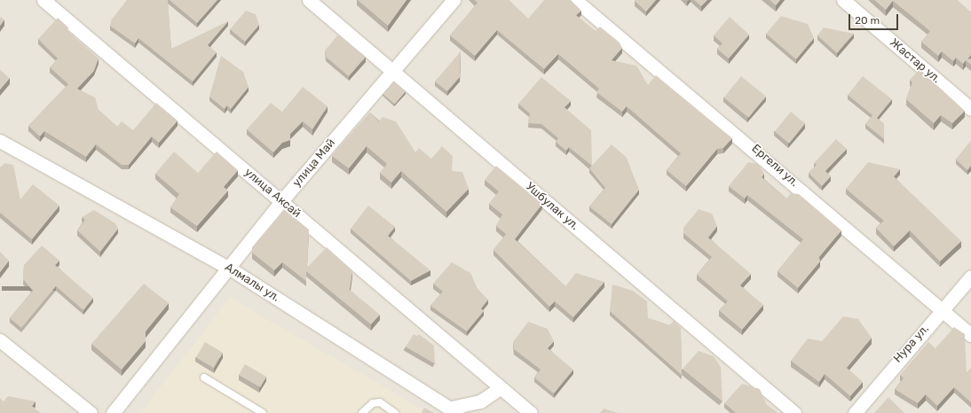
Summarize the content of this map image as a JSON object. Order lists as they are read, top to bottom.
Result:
{
  "streets": {
    "street": [
      "Жастар ул.",
      "улица Май",
      "Ергели ул.",
      "улица Аксай",
      "Ушбулак ул.",
      "Алмалы ул.",
      "Нура ул."
    ]
  },
  "crossings": [
    ["улица Май", "улица Аксай"],
    ["улица Май", "Ушбулак ул."],
    ["улица Май", "Алмалы ул."],
    ["Ергели ул.", "Нура ул."],
    ["улица Аксай", "Алмалы ул."]
  ],
  "scale_bar": "20 m"
}
